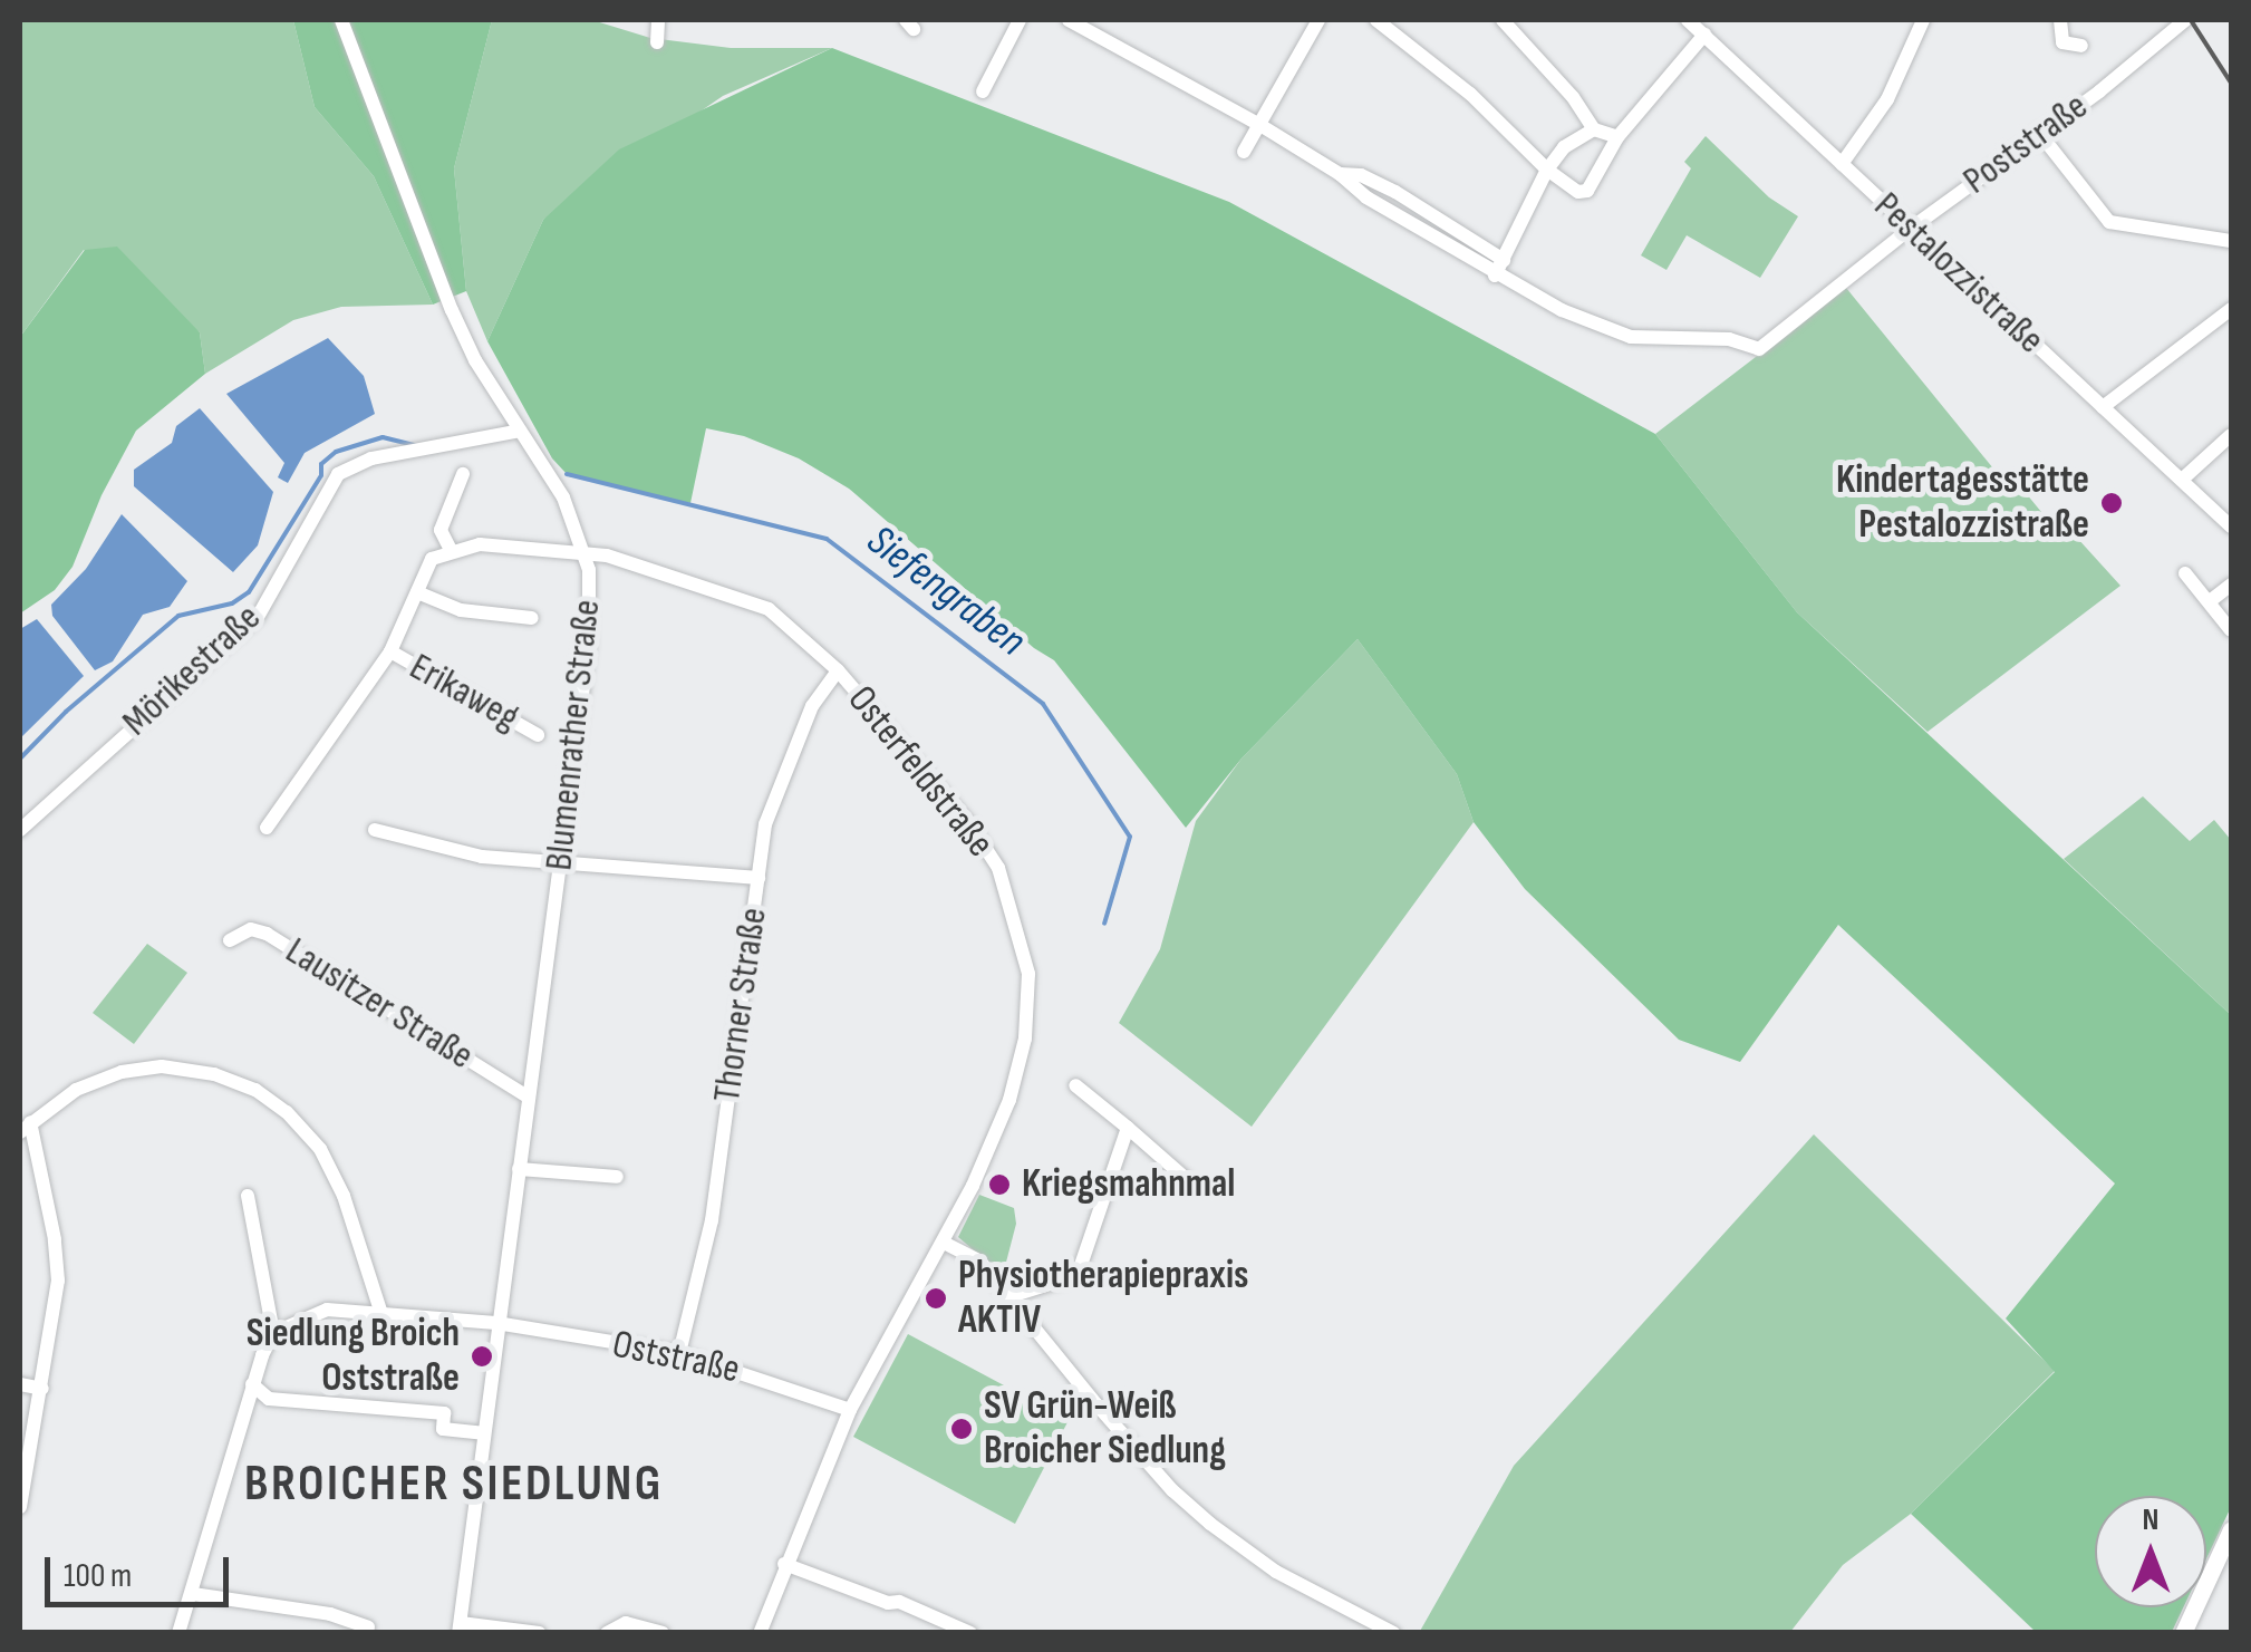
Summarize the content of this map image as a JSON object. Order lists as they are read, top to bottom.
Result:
{
  "streets": {
    "street": [
      "Poststraße",
      "Pestalozzistraße",
      "Mörikestraße",
      "Erikaweg",
      "Blumenrather Straße",
      "Osterfeldstraße",
      "Lausitzer Straße",
      "Thorner Straße",
      "Oststraße"
    ]
  },
  "crossings": [
    ["Poststraße", "Pestalozzistraße"],
    ["Mörikestraße", "Blumenrather Straße"],
    ["Blumenrather Straße", "Osterfeldstraße"],
    ["Blumenrather Straße", "Lausitzer Straße"],
    ["Blumenrather Straße", "Oststraße"],
    ["Osterfeldstraße", "Thorner Straße"],
    ["Osterfeldstraße", "Oststraße"],
    ["Thorner Straße", "Oststraße"]
  ],
  "districts": ["BROICHER SIEDLUNG"],
  "water": ["Siefengraben"],
  "places": [
    "Kindertagesstätte Pestalozzistraße",
    "Kriegsmahnmal",
    "Physiotherapiepraxis AKTIV",
    "Siedlung Broich Oststraße",
    "SV Grün-Weiß Broicher Siedlung"
  ],
  "scale_bar": "100 m",
  "north": "top"
}
